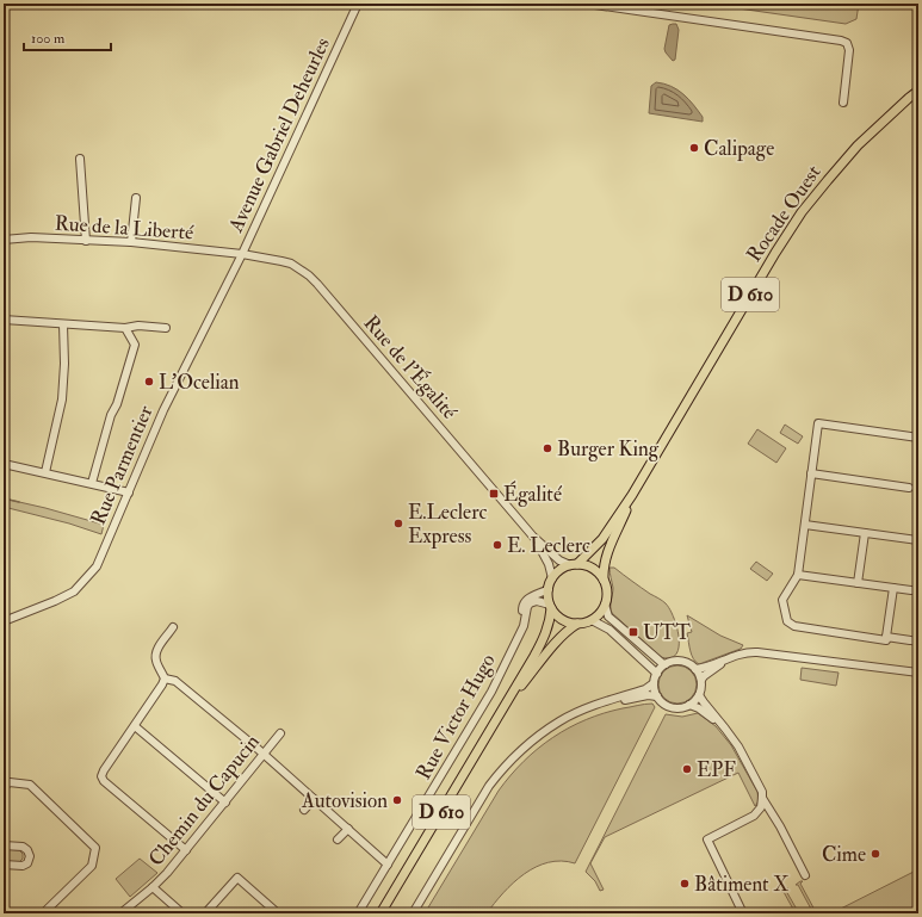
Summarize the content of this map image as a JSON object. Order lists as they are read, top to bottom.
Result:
{
  "streets": {
    "main road": ["Rocade Ouest", "D 610"],
    "street": [
      "Avenue Gabriel Deheurles",
      "Rue de la Liberté",
      "Rue de l'Égalité",
      "Rue Parmentier",
      "Rue Victor Hugo",
      "Chemin du Capucin"
    ]
  },
  "crossings": [
    ["Avenue Gabriel Deheurles", "Rue de la Liberté"],
    ["Avenue Gabriel Deheurles", "Rue de l'Égalité"],
    ["Avenue Gabriel Deheurles", "Rue Parmentier"],
    ["Rocade Ouest", "D 610"],
    ["Rocade Ouest", "Rue Victor Hugo"],
    ["Rue de la Liberté", "Rue de l'Égalité"],
    ["Rue de la Liberté", "Rue Parmentier"],
    ["D 610", "Rue Victor Hugo"],
    ["Rue de l'Égalité", "Rue Parmentier"]
  ],
  "places": {
    "other": [
      "Calipage",
      "L'Ocelian",
      "Burger King",
      "E.Leclerc Express",
      "E. Leclerc",
      "EPF",
      "Autovision",
      "Cime",
      "Bâtiment X"
    ],
    "transit": ["Égalité", "UTT"]
  },
  "scale_bar": "100 m"
}
